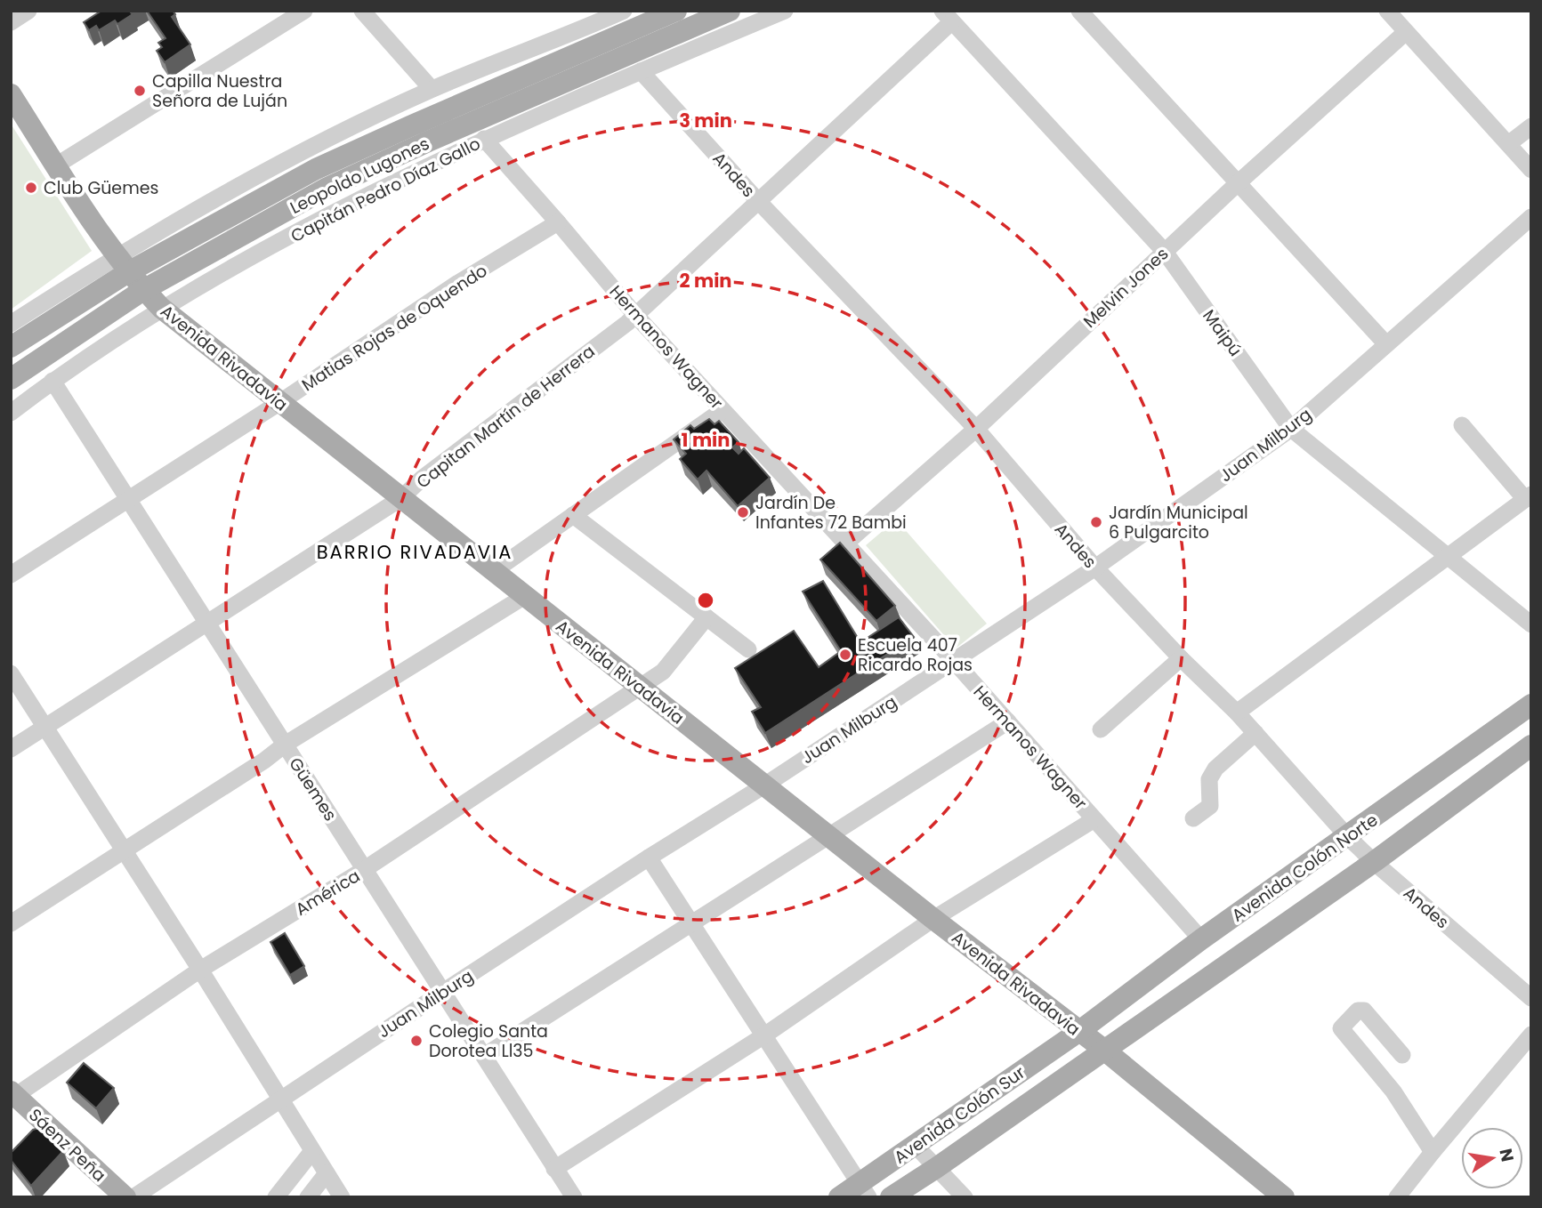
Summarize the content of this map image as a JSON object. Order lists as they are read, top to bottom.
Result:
{
  "streets": {
    "main road": [
      "Leopoldo Lugones",
      "Avenida Rivadavia",
      "Avenida Colón Norte",
      "Avenida Colón Sur",
      "Sáenz Peña"
    ],
    "street": [
      "Andes",
      "Capitán Pedro Díaz Gallo",
      "Melvin Jones",
      "Matias Rojas de Oquendo",
      "Maipú",
      "Hermanos Wagner",
      "Capitan Martín de Herrera",
      "Juan Milburg",
      "Güemes",
      "América"
    ]
  },
  "crossings": [
    ["Andes", "Capitán Pedro Díaz Gallo"],
    ["Andes", "Melvin Jones"],
    ["Andes", "Capitan Martín de Herrera"],
    ["Andes", "Juan Milburg"],
    ["Andes", "Avenida Colón Norte"],
    ["Leopoldo Lugones", "Avenida Rivadavia"],
    ["Capitán Pedro Díaz Gallo", "Hermanos Wagner"],
    ["Capitán Pedro Díaz Gallo", "Avenida Rivadavia"],
    ["Capitán Pedro Díaz Gallo", "Güemes"],
    ["Melvin Jones", "Maipú"],
    ["Melvin Jones", "Hermanos Wagner"],
    ["Matias Rojas de Oquendo", "Hermanos Wagner"],
    ["Matias Rojas de Oquendo", "Avenida Rivadavia"],
    ["Matias Rojas de Oquendo", "Güemes"],
    ["Maipú", "Capitan Martín de Herrera"],
    ["Maipú", "Juan Milburg"],
    ["Hermanos Wagner", "Capitan Martín de Herrera"],
    ["Hermanos Wagner", "Juan Milburg"],
    ["Hermanos Wagner", "Avenida Colón Norte"],
    ["Avenida Rivadavia", "Capitan Martín de Herrera"],
    ["Avenida Rivadavia", "Juan Milburg"],
    ["Avenida Rivadavia", "Avenida Colón Norte"],
    ["Avenida Rivadavia", "América"],
    ["Avenida Rivadavia", "Avenida Colón Sur"],
    ["Capitan Martín de Herrera", "Güemes"],
    ["Juan Milburg", "Güemes"],
    ["Güemes", "América"],
    ["Avenida Colón Norte", "Avenida Colón Sur"],
    ["América", "Sáenz Peña"]
  ],
  "districts": ["BARRIO RIVADAVIA"],
  "places": [
    "Capilla Nuestra Señora de Luján",
    "Club Güemes",
    "Jardín De Infantes 72 Bambi",
    "Jardín Municipal 6 Pulgarcito",
    "Escuela 407 Ricardo Rojas",
    "Colegio Santa Dorotea Ll35"
  ],
  "north": "right",
  "rings": ["3 min", "2 min", "1 min"]
}
